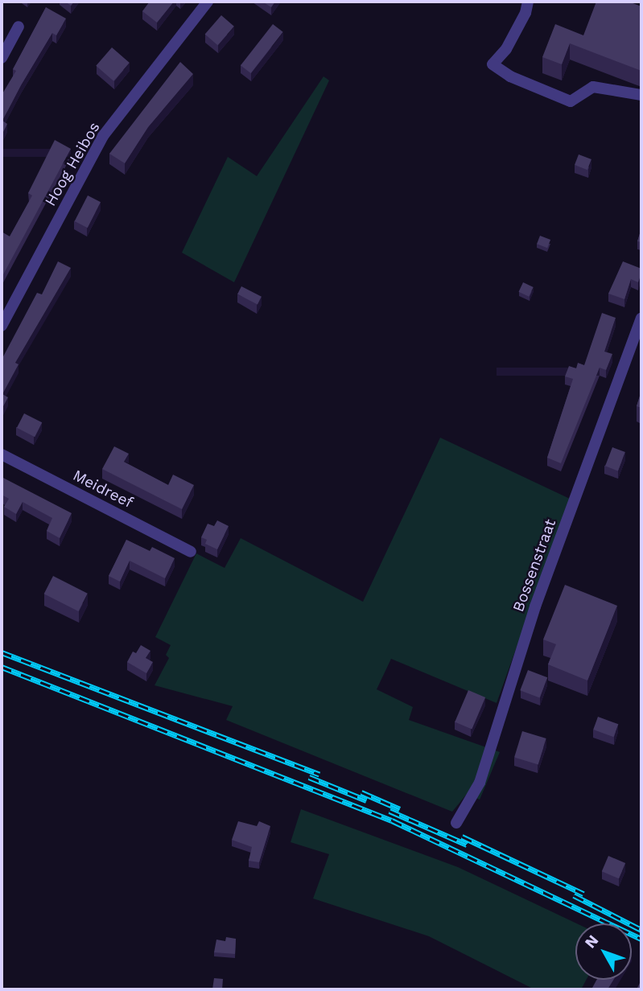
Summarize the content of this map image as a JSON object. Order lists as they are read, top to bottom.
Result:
{
  "streets": {
    "street": ["Hoog Heibos", "Meidreef", "Bossenstraat"]
  },
  "north": "top left"
}
